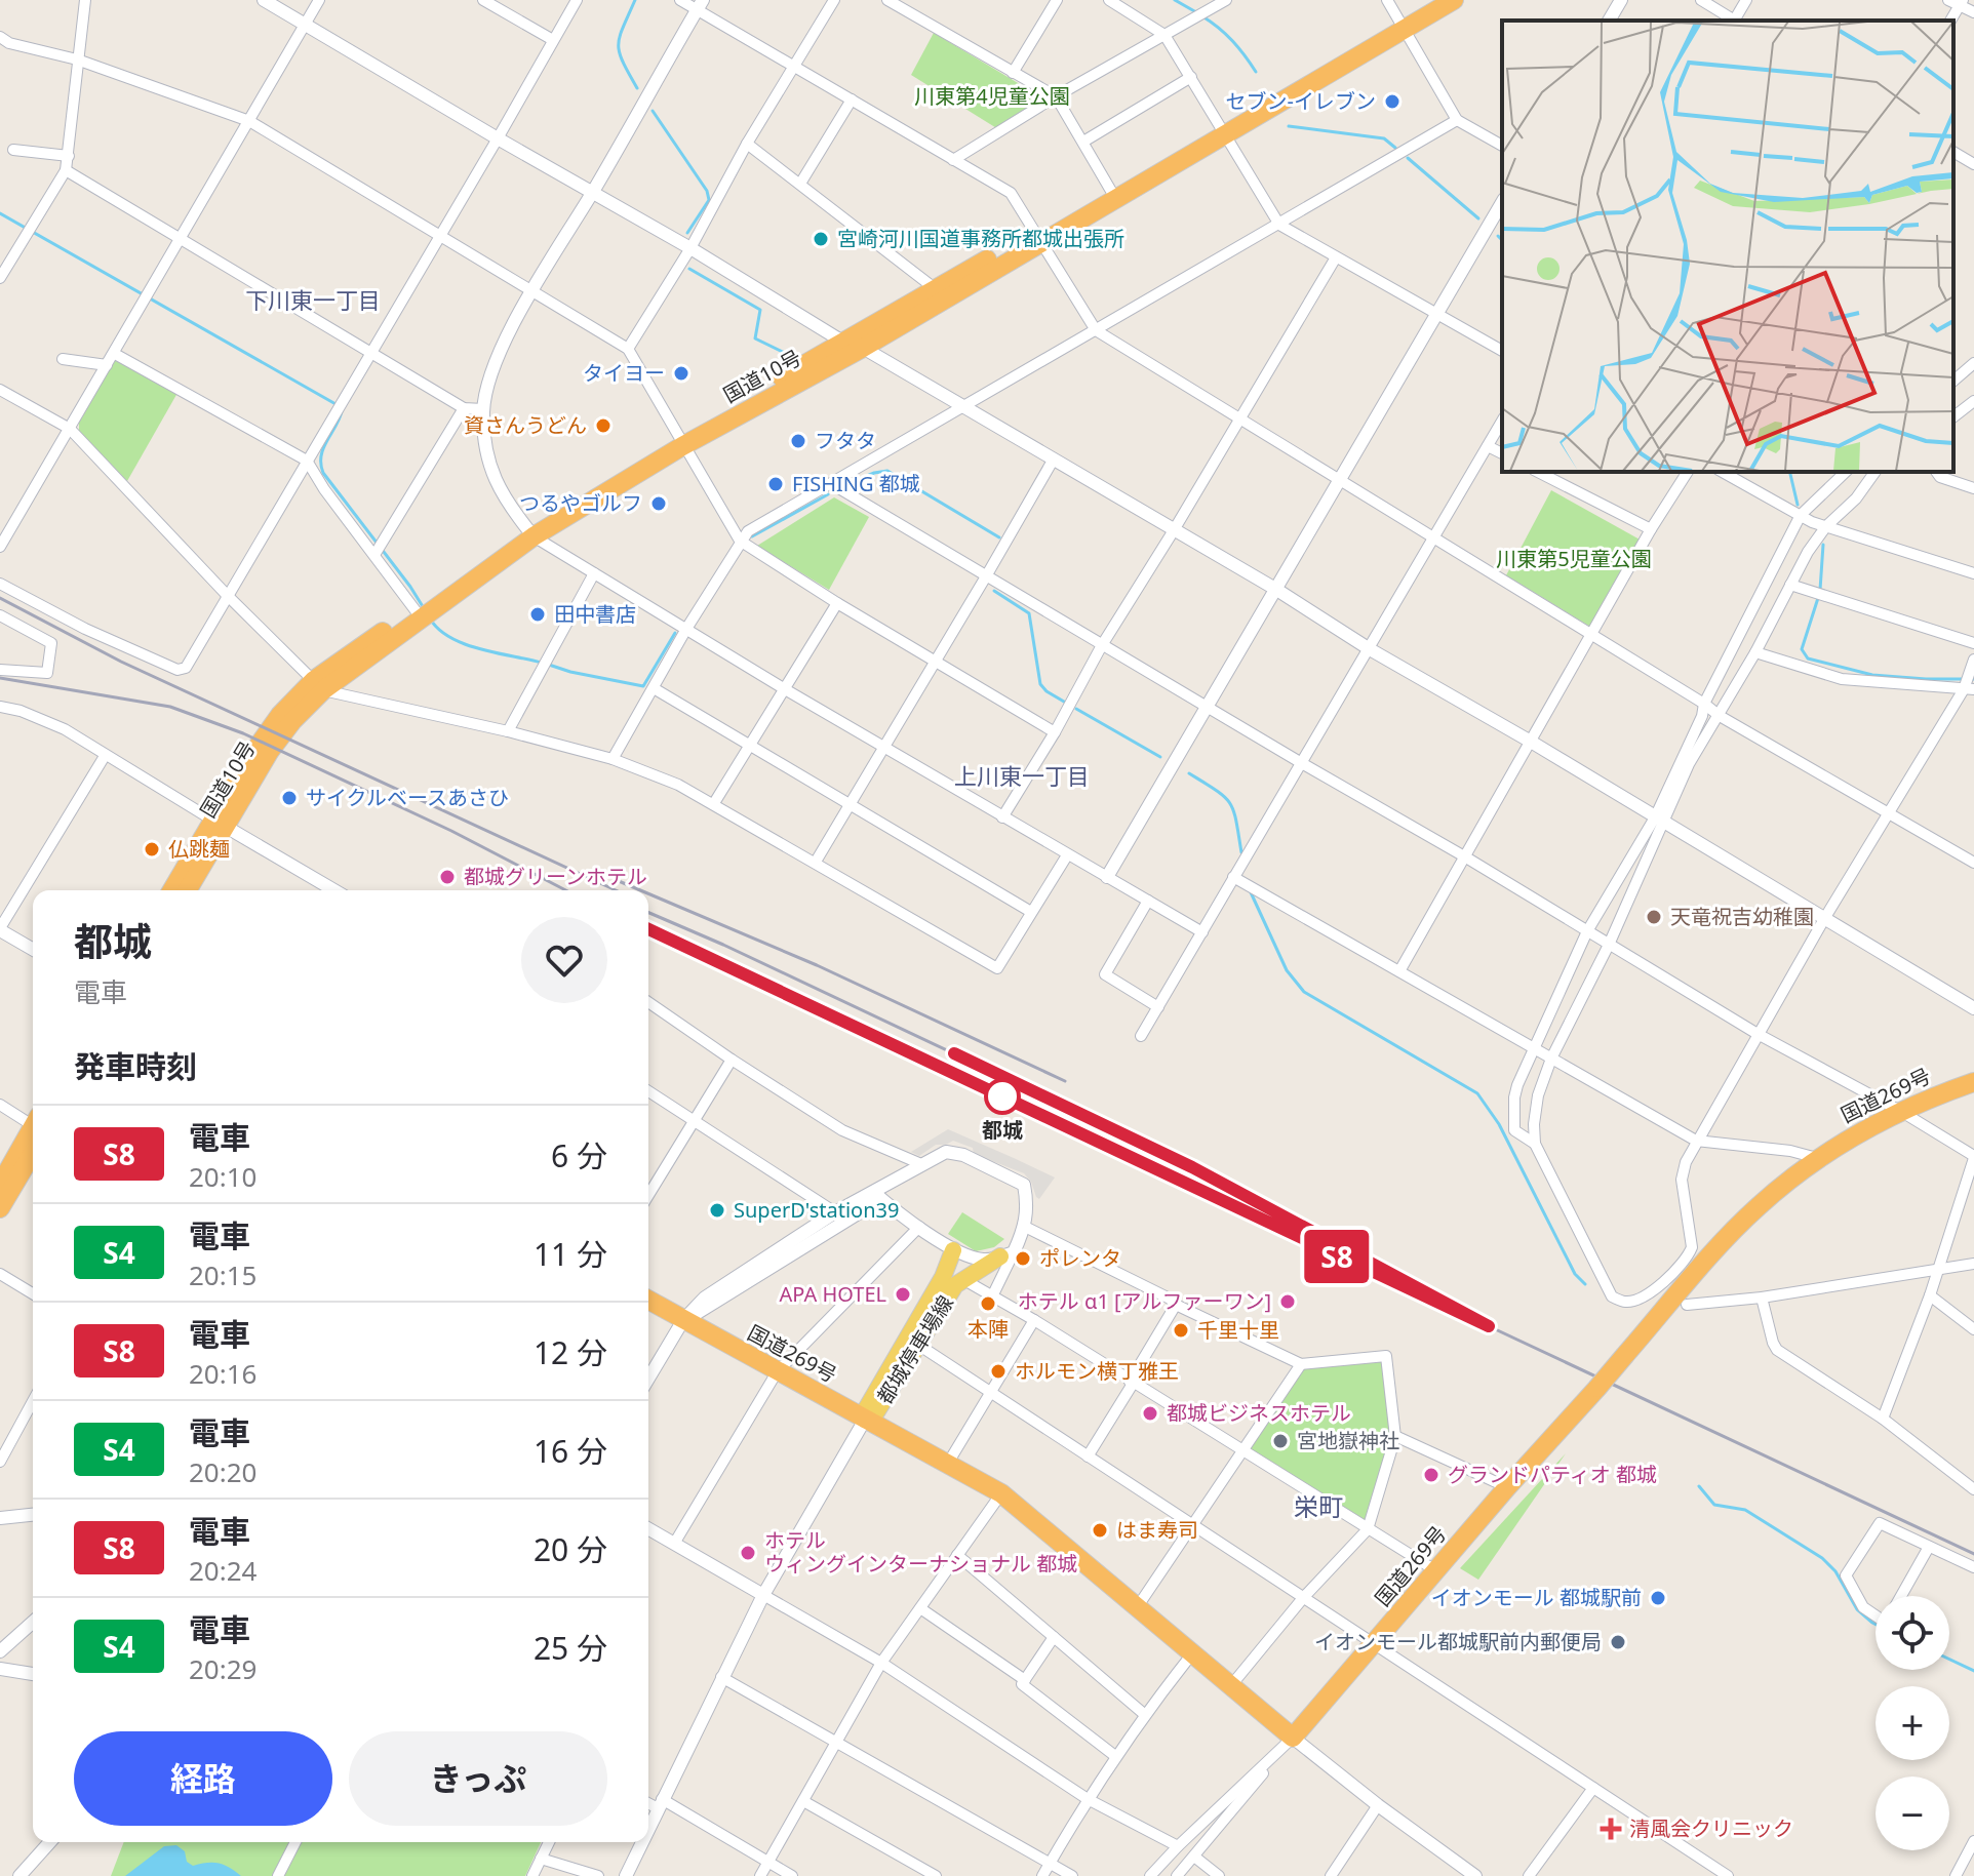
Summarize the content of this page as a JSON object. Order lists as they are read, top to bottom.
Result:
{
  "streets": {
    "highway": ["国道10号", "国道269号"],
    "main road": ["都城停車場線"]
  },
  "crossings": [
    ["国道269号", "都城停車場線"]
  ],
  "districts": ["下川東一丁目", "上川東一丁目", "栄町"],
  "parks": ["川東第4児童公園", "川東第5児童公園"],
  "places": {
    "other": [
      "セブン-イレブン",
      "宮崎河川国道事務所都城出張所",
      "タイヨー",
      "資さんうどん",
      "フタタ",
      "FISHING 都城",
      "つるやゴルフ",
      "田中書店",
      "サイクルベースあさひ",
      "仏跳麺",
      "都城グリーンホテル",
      "天竜祝吉幼稚園",
      "都城",
      "SuperD'station39",
      "ポレンタ",
      "APA HOTEL",
      "ホテル α1 [アルファーワン]",
      "本陣",
      "千里十里",
      "ホルモン横丁雅王",
      "都城ビジネスホテル",
      "宮地嶽神社",
      "グランドパティオ 都城",
      "はま寿司",
      "ホテル ウィングインターナショナル 都城",
      "イオンモール 都城駅前",
      "イオンモール都城駅前内郵便局"
    ],
    "health": ["清風会クリニック"]
  },
  "page": {
    "on_map": "S8",
    "heading": [
      ["都城", "電車"],
      "発車時刻"
    ],
    "list": [
      {
        "mark": "S8",
        "name": "電車",
        "note": "20:10",
        "value": "6 分"
      },
      {
        "mark": "S4",
        "name": "電車",
        "note": "20:15",
        "value": "11 分"
      },
      {
        "mark": "S8",
        "name": "電車",
        "note": "20:16",
        "value": "12 分"
      },
      {
        "mark": "S4",
        "name": "電車",
        "note": "20:20",
        "value": "16 分"
      },
      {
        "mark": "S8",
        "name": "電車",
        "note": "20:24",
        "value": "20 分"
      },
      {
        "mark": "S4",
        "name": "電車",
        "note": "20:29",
        "value": "25 分"
      }
    ],
    "map_buttons": ["+", "−"],
    "buttons": ["経路", "きっぷ"]
  }
}
